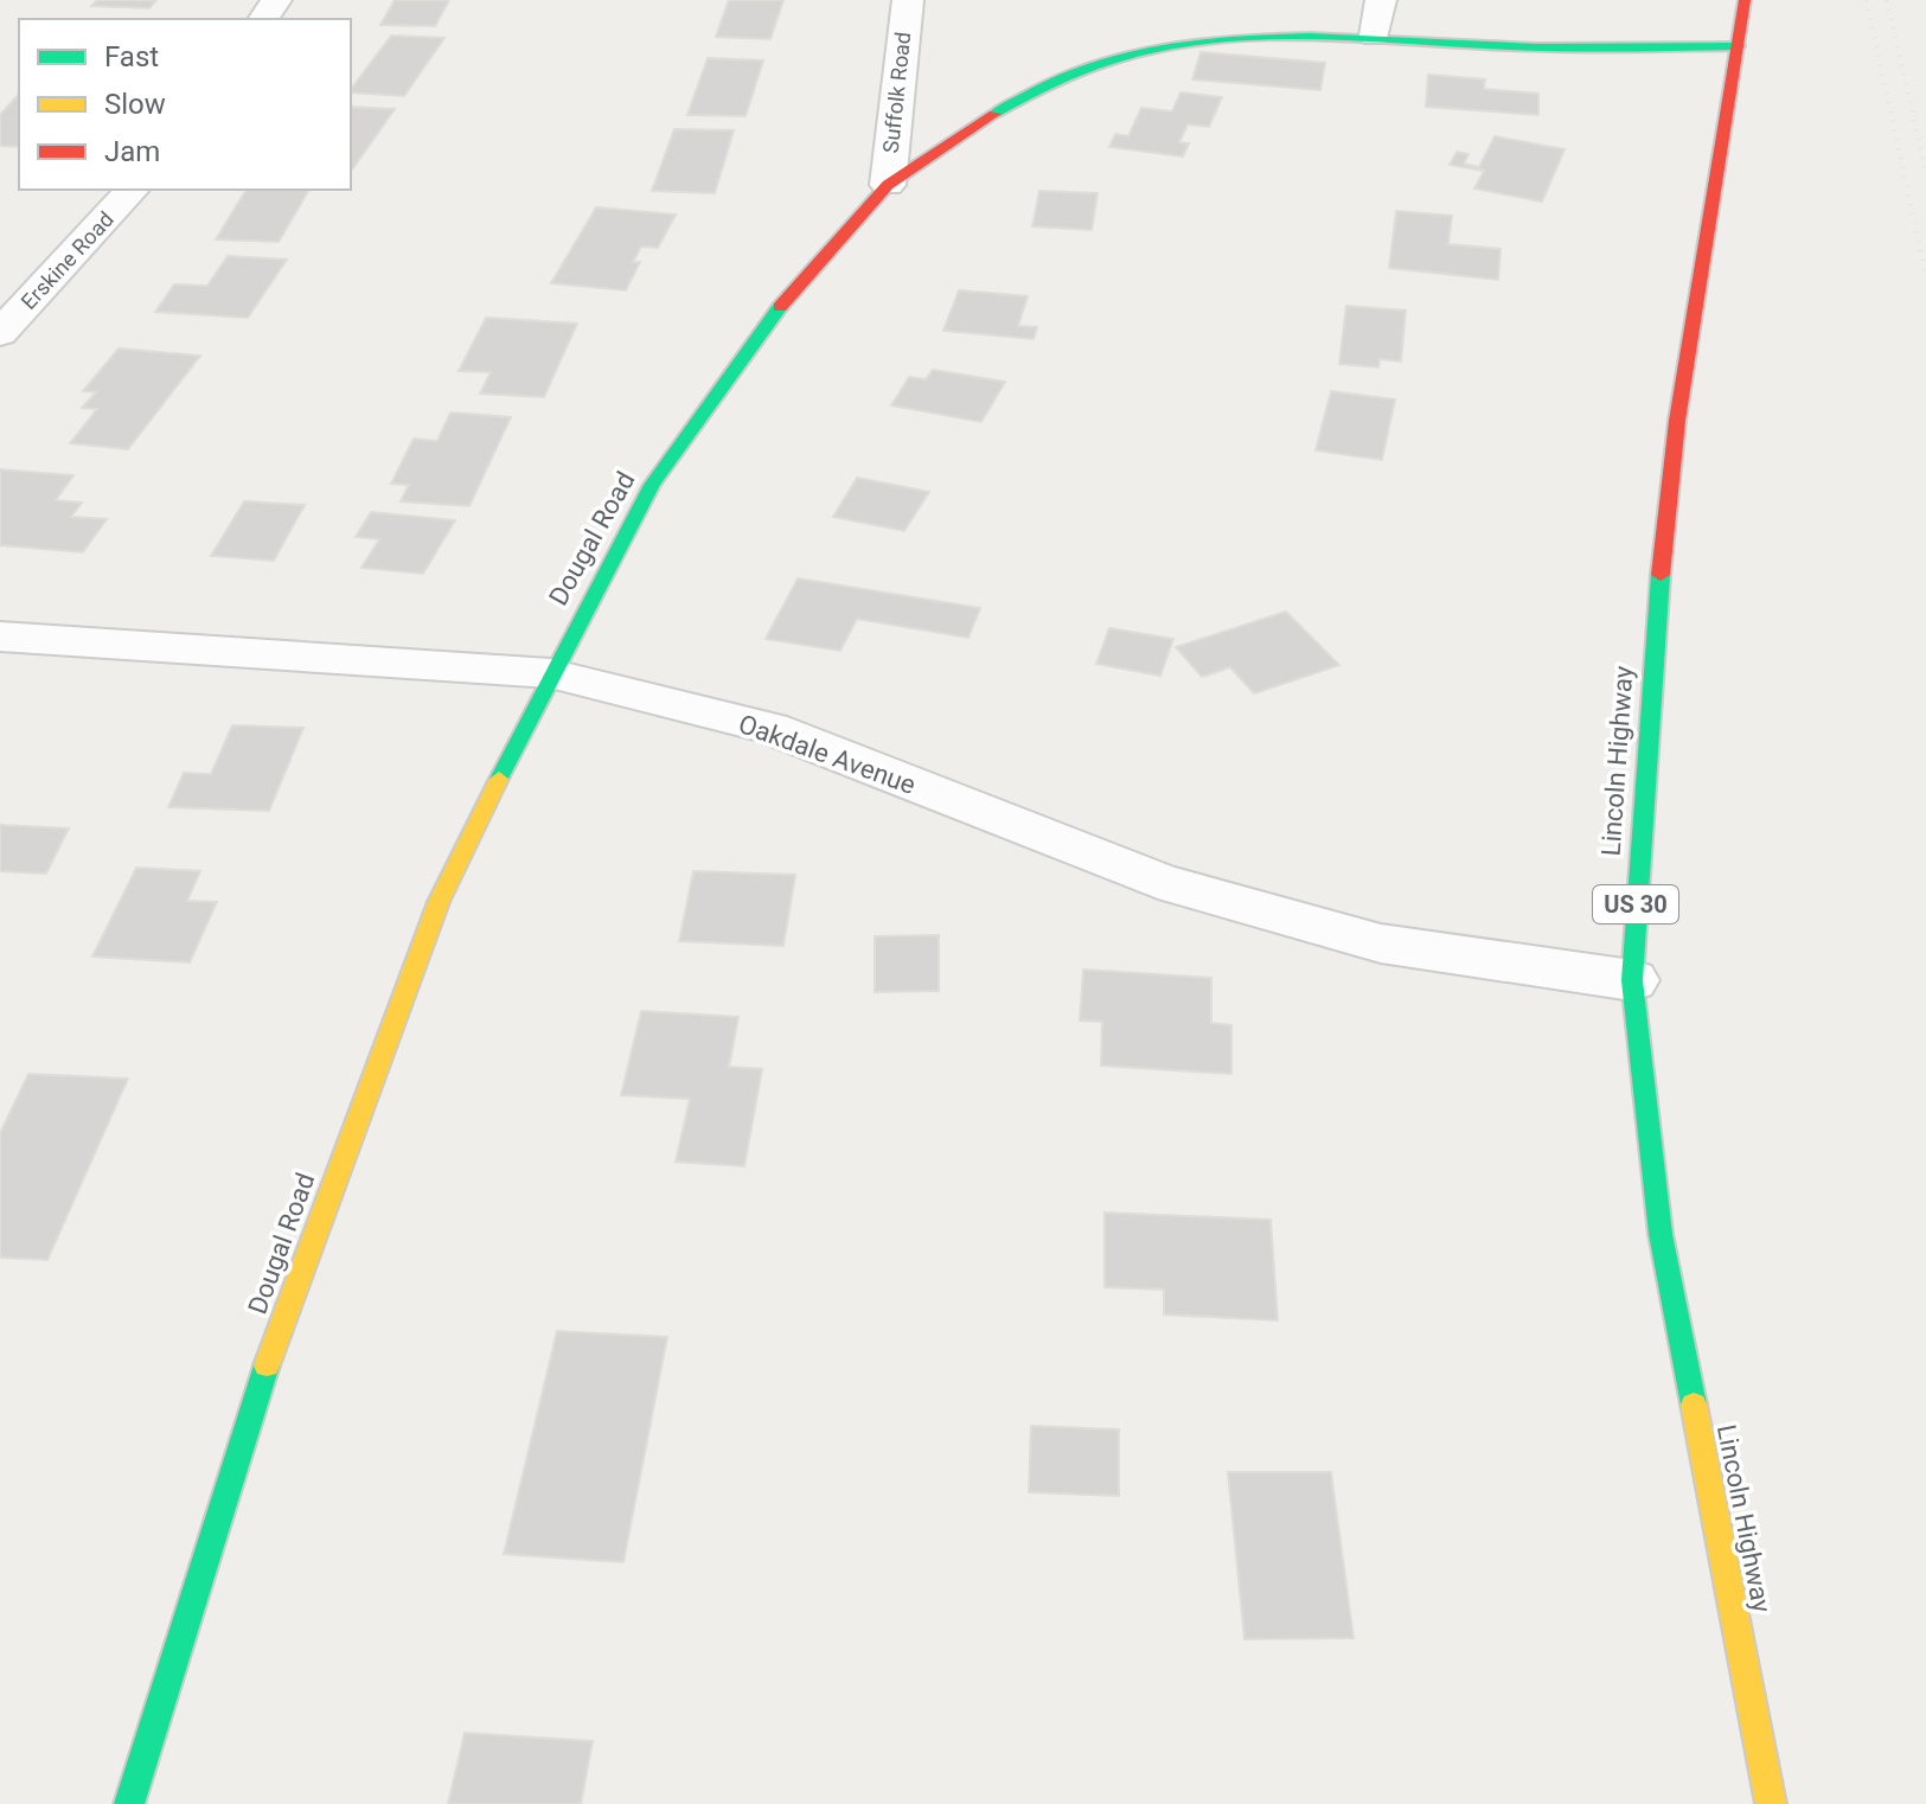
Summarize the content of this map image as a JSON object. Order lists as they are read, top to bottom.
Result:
{
  "streets": {
    "street": [
      "Suffolk Road",
      "Erskine Road",
      "Dougal Road",
      "Oakdale Avenue",
      "Lincoln Highway",
      "US 30"
    ]
  },
  "crossings": [
    ["Suffolk Road", "Dougal Road"],
    ["Dougal Road", "Oakdale Avenue"],
    ["Dougal Road", "Lincoln Highway"],
    ["Oakdale Avenue", "Lincoln Highway"]
  ],
  "legend": ["Fast", "Slow", "Jam"]
}
